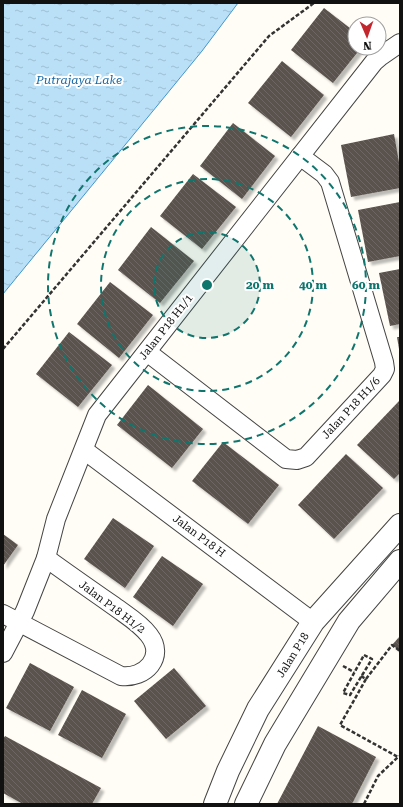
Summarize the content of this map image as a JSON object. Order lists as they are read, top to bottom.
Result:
{
  "streets": {
    "street": [
      "Jalan P18 H1/1",
      "Jalan P18 H1/6",
      "Jalan P18 H",
      "Jalan P18 H1/2",
      "Jalan P18"
    ]
  },
  "crossings": [
    ["Jalan P18 H1/1", "Jalan P18 H1/6"],
    ["Jalan P18 H1/1", "Jalan P18 H"],
    ["Jalan P18 H1/1", "Jalan P18 H1/2"],
    ["Jalan P18 H", "Jalan P18"]
  ],
  "water": ["Putrajaya Lake"],
  "north": "bottom",
  "rings": ["20 m", "40 m", "60 m"]
}
